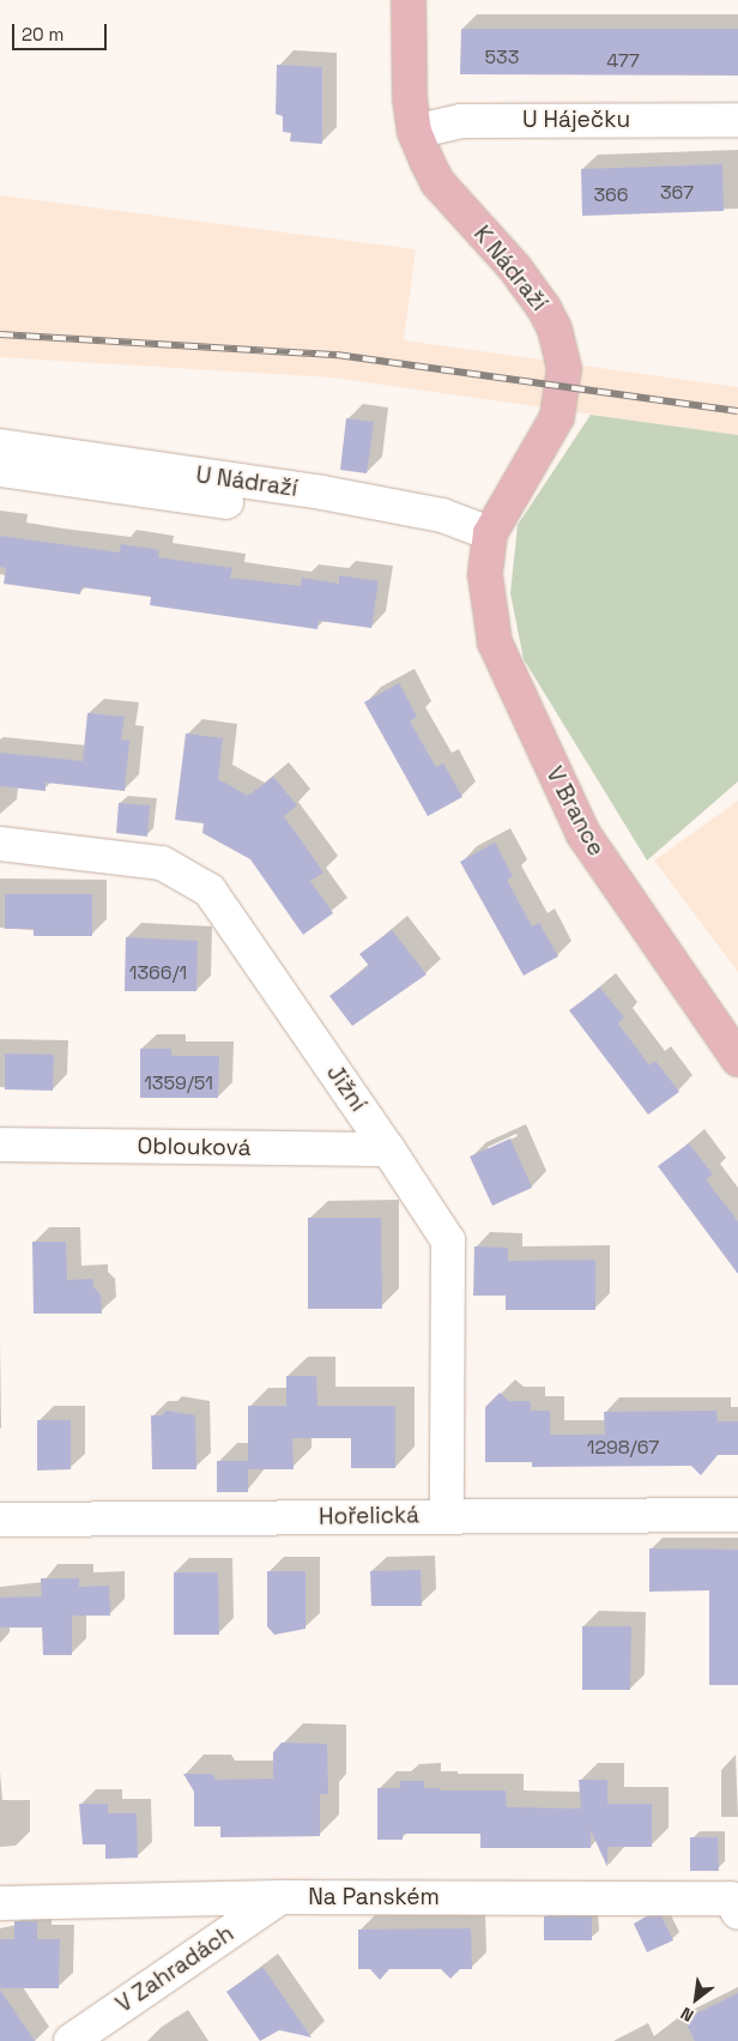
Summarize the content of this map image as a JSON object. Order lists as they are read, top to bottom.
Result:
{
  "streets": {
    "main road": ["K Nádraží", "V Brance"],
    "street": [
      "U Háječku",
      "U Nádraží",
      "Jižní",
      "Oblouková",
      "Hořelická",
      "Na Panském",
      "V Zahradách"
    ]
  },
  "crossings": [
    ["U Háječku", "K Nádraží"],
    ["K Nádraží", "U Nádraží"],
    ["K Nádraží", "V Brance"],
    ["U Nádraží", "V Brance"],
    ["Jižní", "Oblouková"],
    ["Jižní", "Hořelická"],
    ["Na Panském", "V Zahradách"]
  ],
  "house_numbers": [
    "533",
    "477",
    "367",
    "366",
    "1366/1",
    "1359/51",
    "1298/67"
  ],
  "scale_bar": "20 m",
  "north": "bottom left"
}
